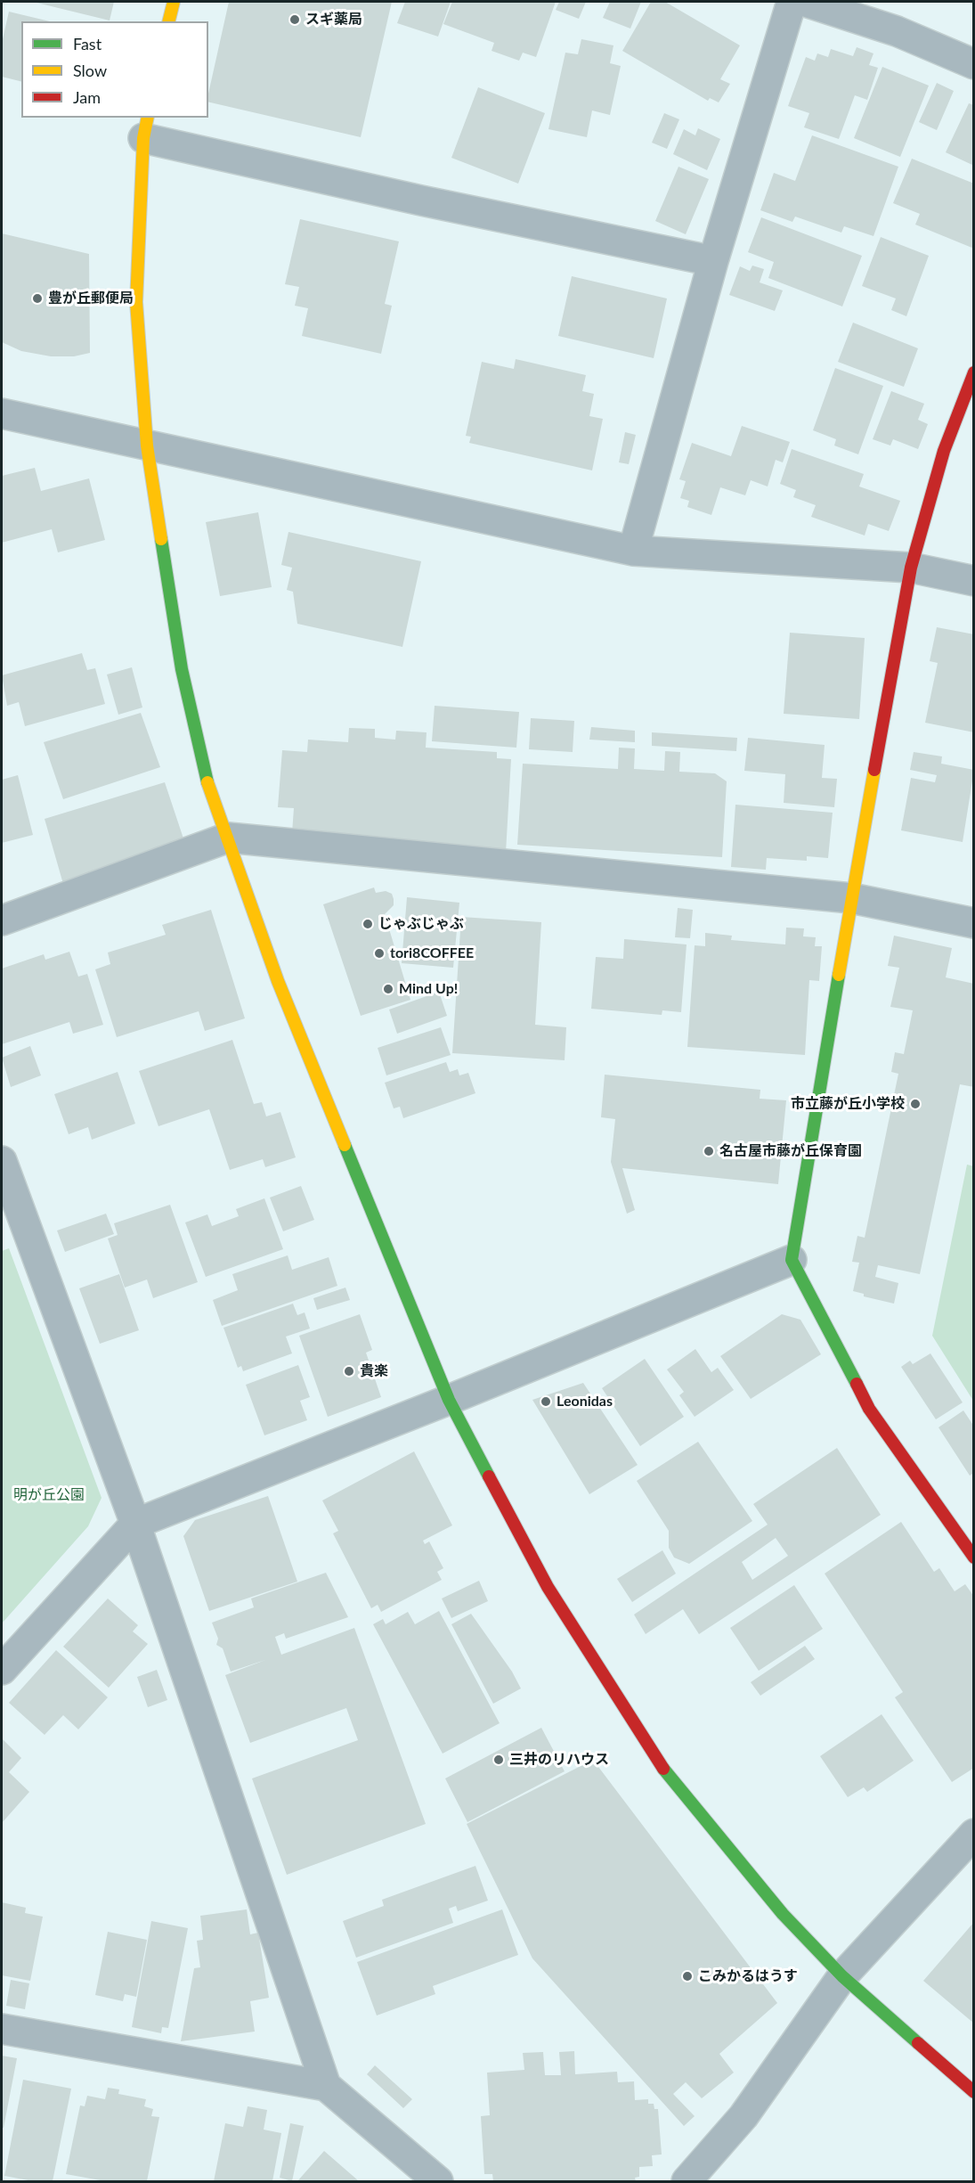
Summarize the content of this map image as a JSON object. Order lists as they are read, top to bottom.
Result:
{
  "parks": ["明が丘公園"],
  "places": [
    "スギ薬局",
    "豊が丘郵便局",
    "じゃぶじゃぶ",
    "tori8COFFEE",
    "Mind Up!",
    "市立藤が丘小学校",
    "名古屋市藤が丘保育園",
    "貴楽",
    "Leonidas",
    "三井のリハウス",
    "こみかるはうす"
  ],
  "legend": ["Fast", "Slow", "Jam"]
}
